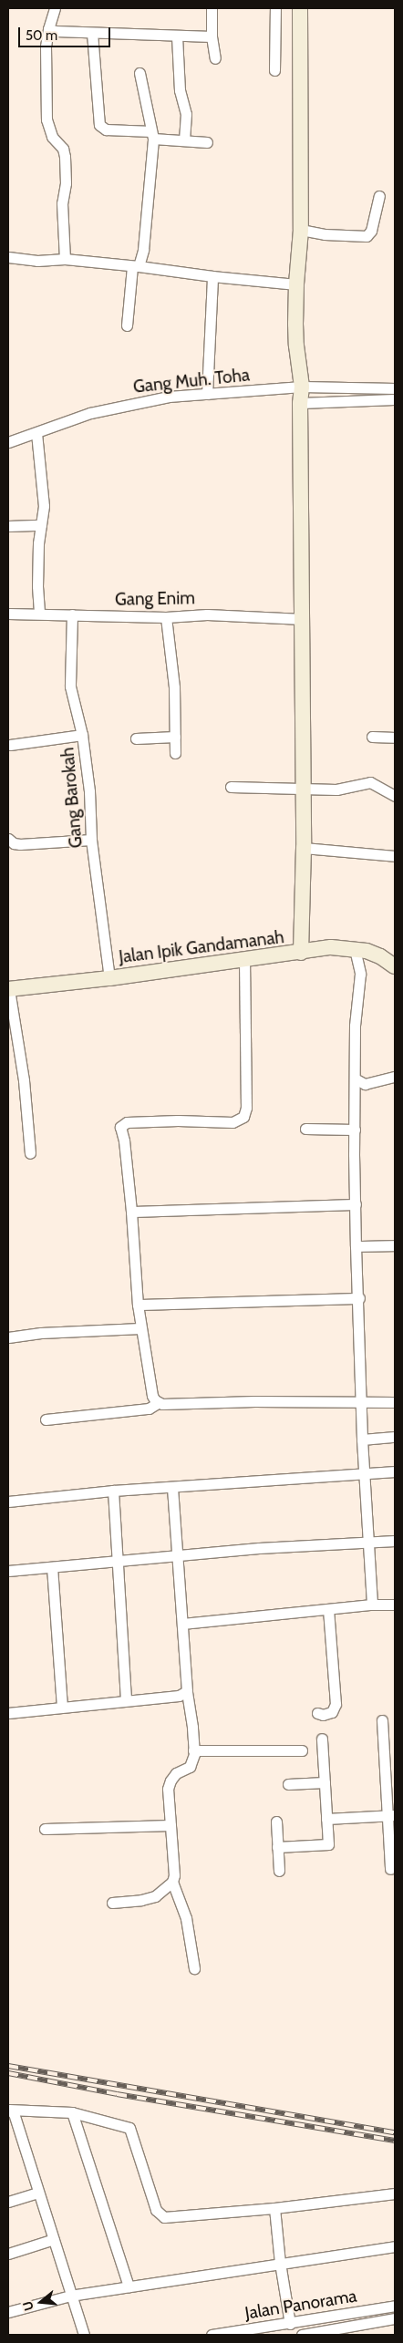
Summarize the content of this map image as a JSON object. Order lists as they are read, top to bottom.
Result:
{
  "streets": {
    "street": [
      "Gang Muh. Toha",
      "Gang Enim",
      "Gang Barokah",
      "Jalan Ipik Gandamanah",
      "Jalan Panorama"
    ]
  },
  "crossings": [
    ["Gang Enim", "Gang Barokah"],
    ["Gang Barokah", "Jalan Ipik Gandamanah"]
  ],
  "scale_bar": "50 m",
  "north": "left"
}
